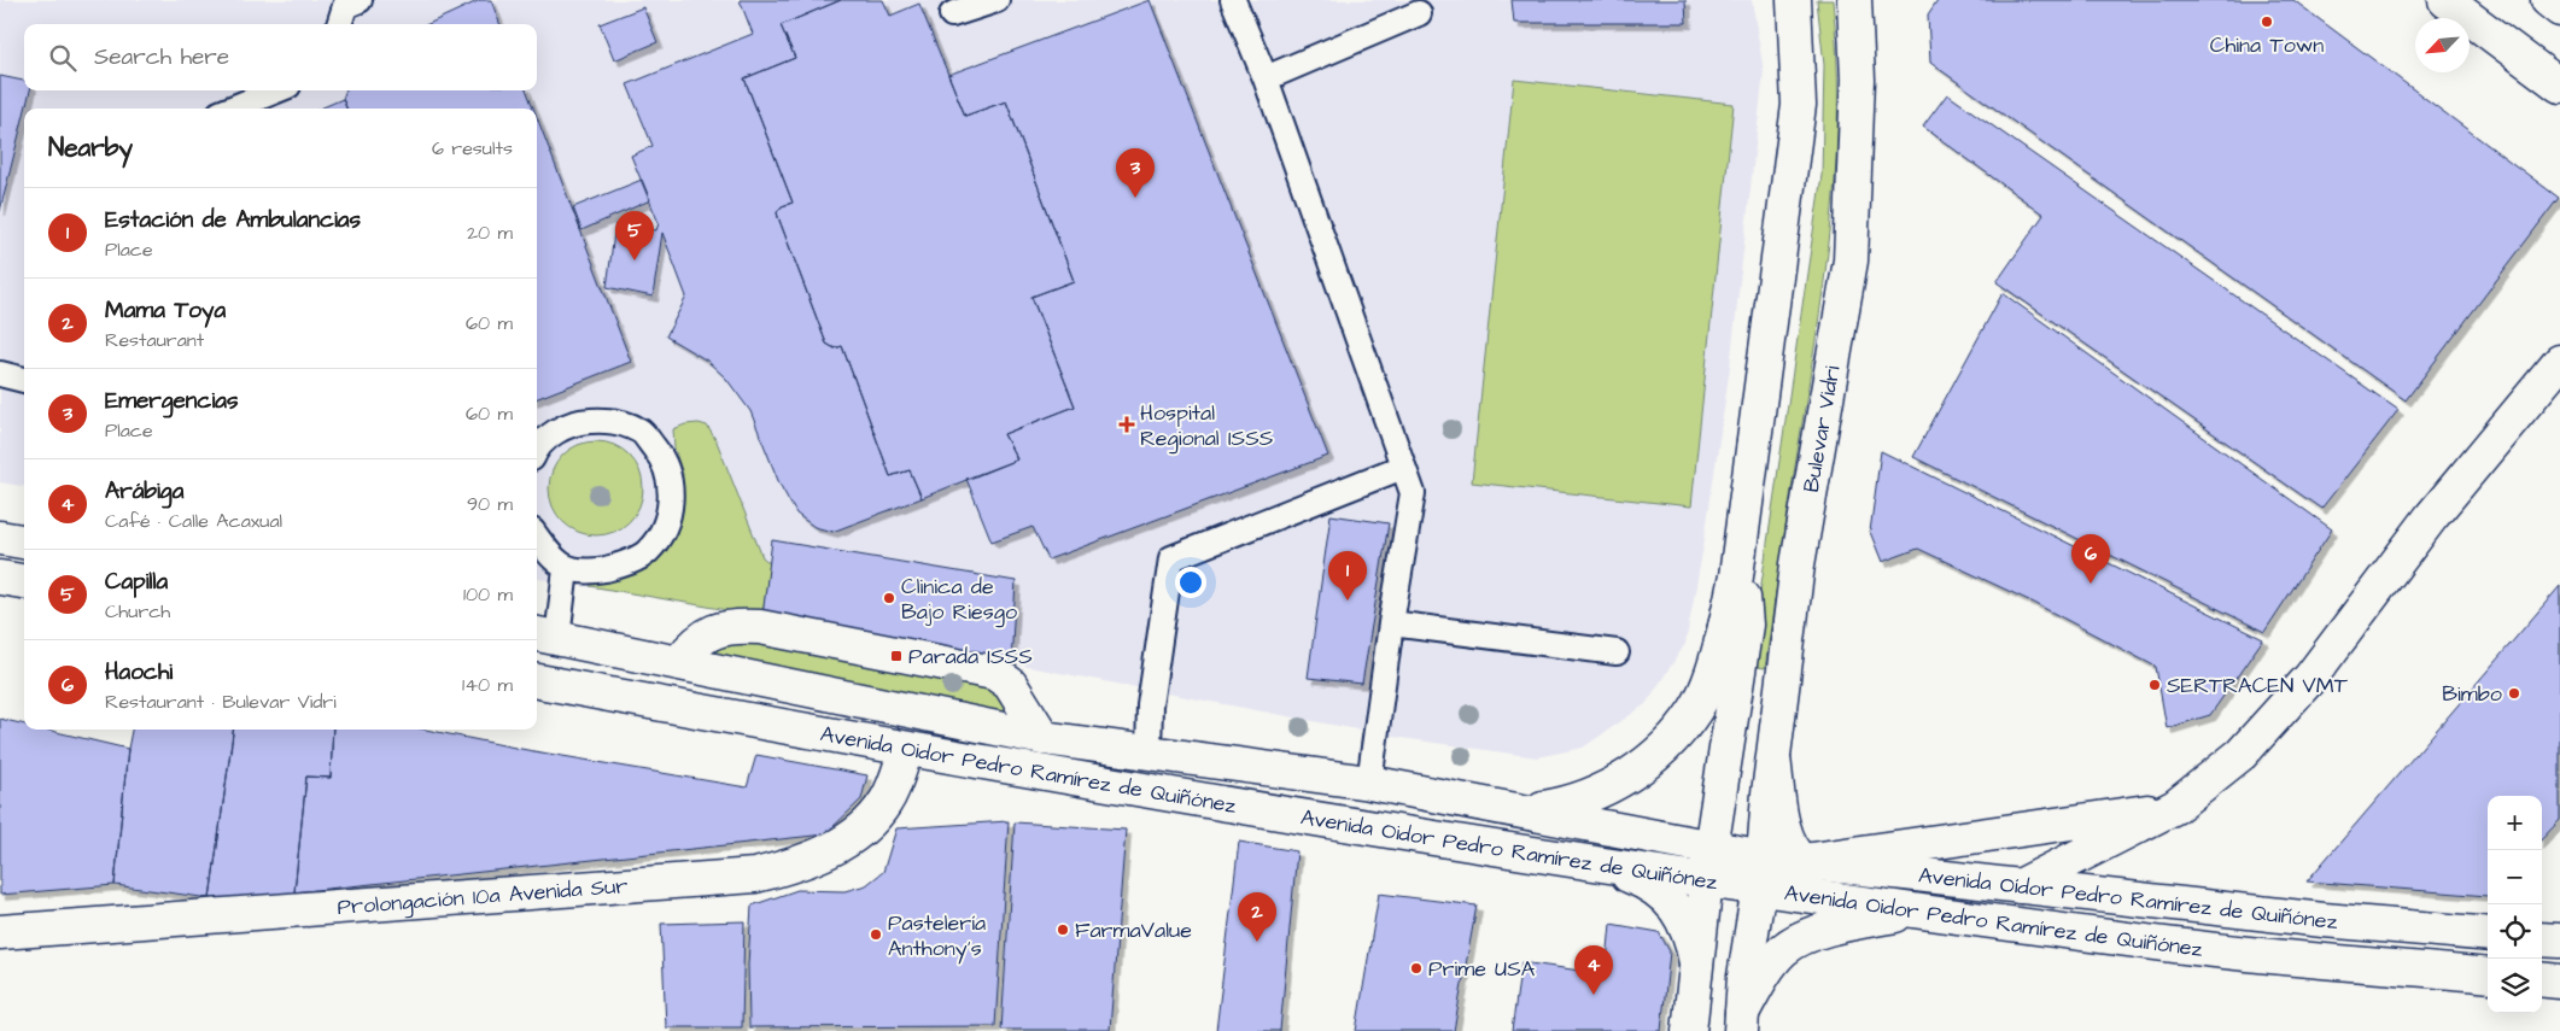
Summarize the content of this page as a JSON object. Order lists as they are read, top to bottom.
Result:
{
  "streets": {
    "main road": [
      "Bulevar Vidri",
      "Avenida Oidor Pedro Ramírez de Quiñónez",
      "Prolongación 10a Avenida Sur",
      "Avenida Oídor Pedro Ramírez de Quiñónez"
    ]
  },
  "crossings": [
    ["Bulevar Vidri", "Avenida Oidor Pedro Ramírez de Quiñónez"],
    ["Bulevar Vidri", "Avenida Oídor Pedro Ramírez de Quiñónez"],
    ["Avenida Oidor Pedro Ramírez de Quiñónez", "Prolongación 10a Avenida Sur"],
    ["Avenida Oidor Pedro Ramírez de Quiñónez", "Avenida Oídor Pedro Ramírez de Quiñónez"]
  ],
  "places": {
    "other": [
      "China Town",
      "Clinica de Bajo Riesgo",
      "SERTRACEN VMT",
      "Bimbo",
      "FarmaValue",
      "Pastelería Anthony's",
      "Prime USA"
    ],
    "health": ["Hospital Regional ISSS"],
    "transit": ["Parada ISSS"]
  },
  "north": "bottom left",
  "page": {
    "search": "Search here",
    "heading": ["Nearby", "6 results"],
    "pins": [
      "3",
      "5",
      "6",
      "1",
      "2",
      "4"
    ],
    "list": [
      {
        "mark": "1",
        "name": "Estación de Ambulancias",
        "note": "Place",
        "value": "20 m"
      },
      {
        "mark": "2",
        "name": "Mama Toya",
        "note": "Restaurant",
        "value": "60 m"
      },
      {
        "mark": "3",
        "name": "Emergencias",
        "note": "Place",
        "value": "60 m"
      },
      {
        "mark": "4",
        "name": "Arábiga",
        "note": "Café · Calle Acaxual",
        "value": "90 m"
      },
      {
        "mark": "5",
        "name": "Capilla",
        "note": "Church",
        "value": "100 m"
      },
      {
        "mark": "6",
        "name": "Haochi",
        "note": "Restaurant · Bulevar Vidri",
        "value": "140 m"
      }
    ],
    "map_buttons": ["+", "−"]
  }
}
